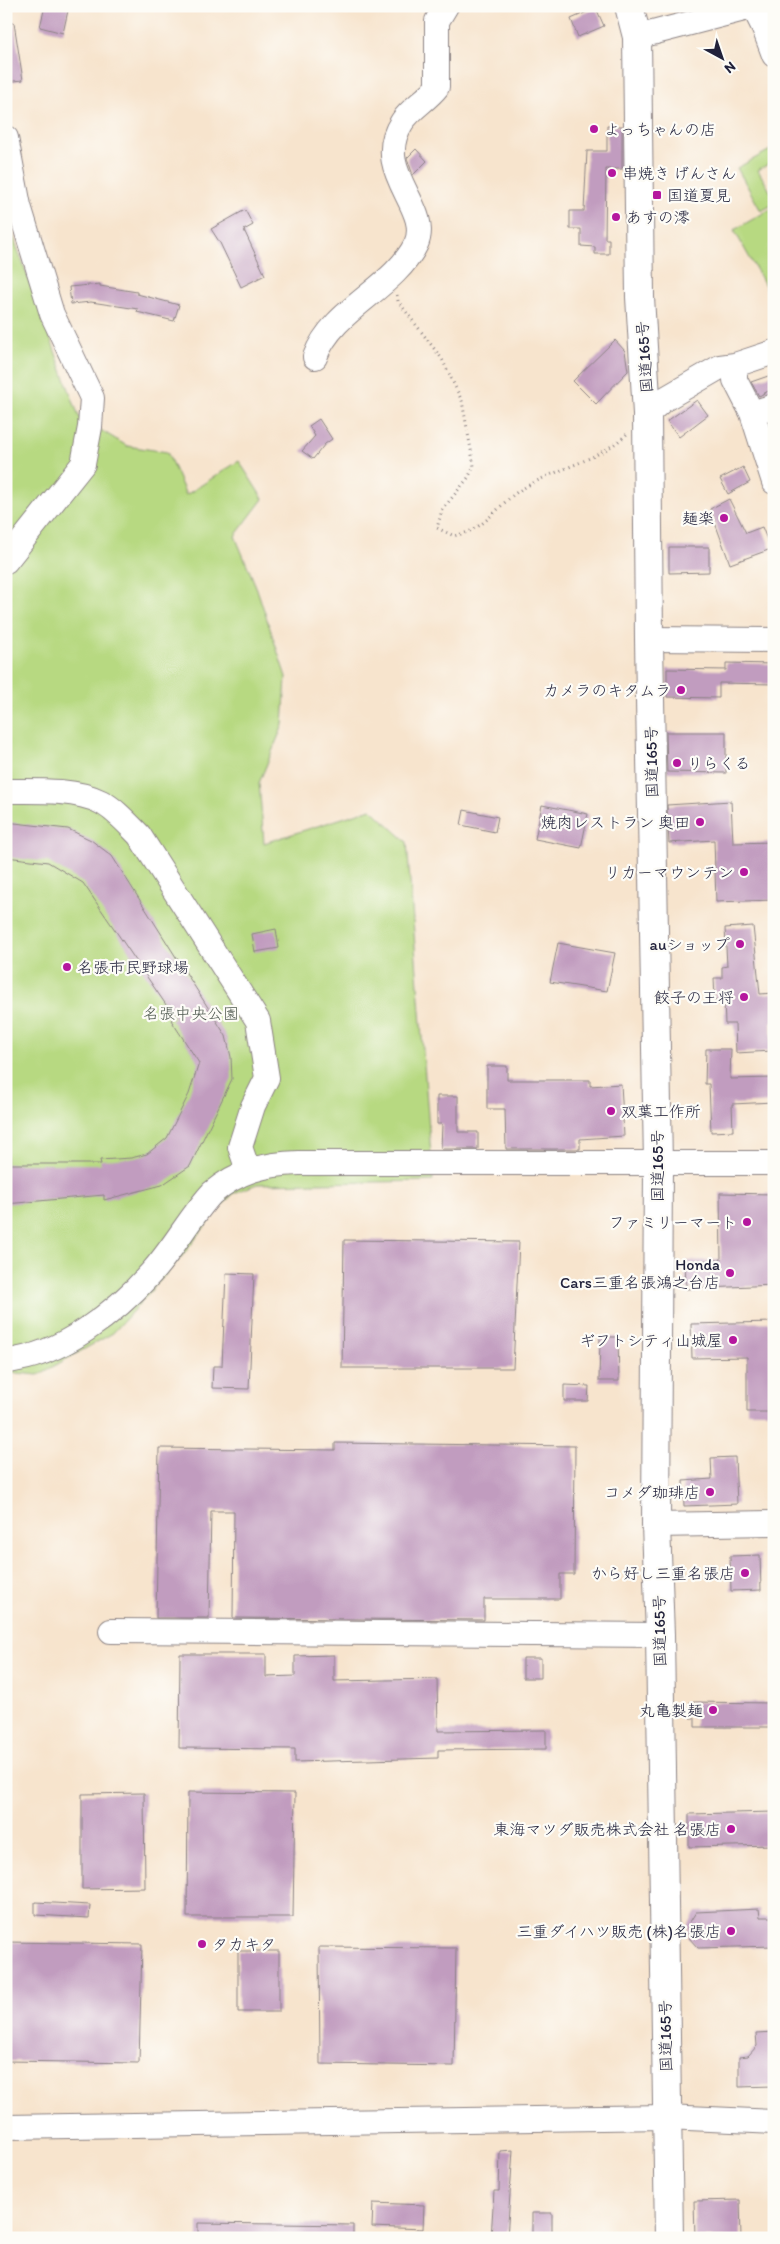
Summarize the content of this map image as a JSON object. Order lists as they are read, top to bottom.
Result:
{
  "streets": {
    "highway": ["国道165号"]
  },
  "parks": ["名張中央公園"],
  "places": {
    "other": [
      "よっちゃんの店",
      "串焼き げんさん",
      "あすの澪",
      "麺楽",
      "カメラのキタムラ",
      "りらくる",
      "焼肉レストラン 奥田",
      "リカーマウンテン",
      "auショップ",
      "名張市民野球場",
      "餃子の王将",
      "双葉工作所",
      "ファミリーマート",
      "Honda Cars三重名張鴻之台店",
      "ギフトシティ山城屋",
      "コメダ珈琲店",
      "から好し三重名張店",
      "丸亀製麺",
      "東海マツダ販売株式会社 名張店",
      "三重ダイハツ販売 (株)名張店",
      "タカキタ"
    ],
    "transit": ["国道夏見"]
  },
  "north": "bottom right"
}
